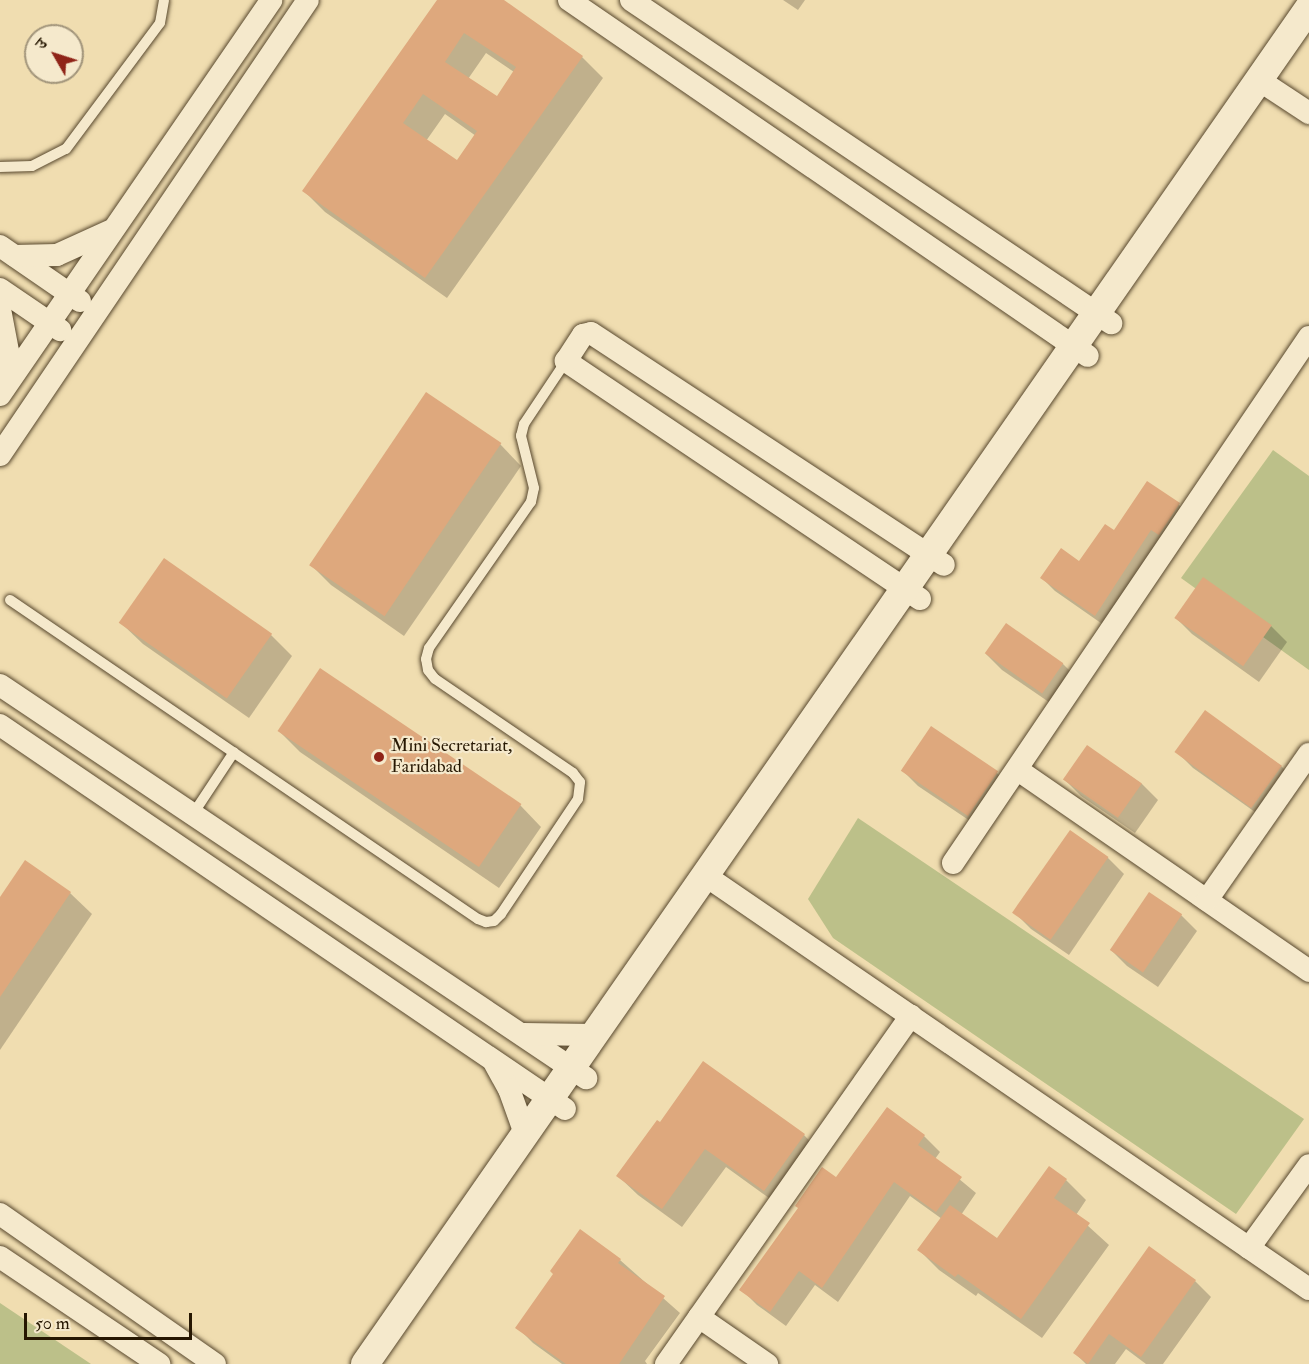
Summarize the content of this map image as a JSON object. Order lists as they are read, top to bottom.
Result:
{
  "places": ["Mini Secretariat, Faridabad"],
  "scale_bar": "50 m",
  "north": "top left"
}
